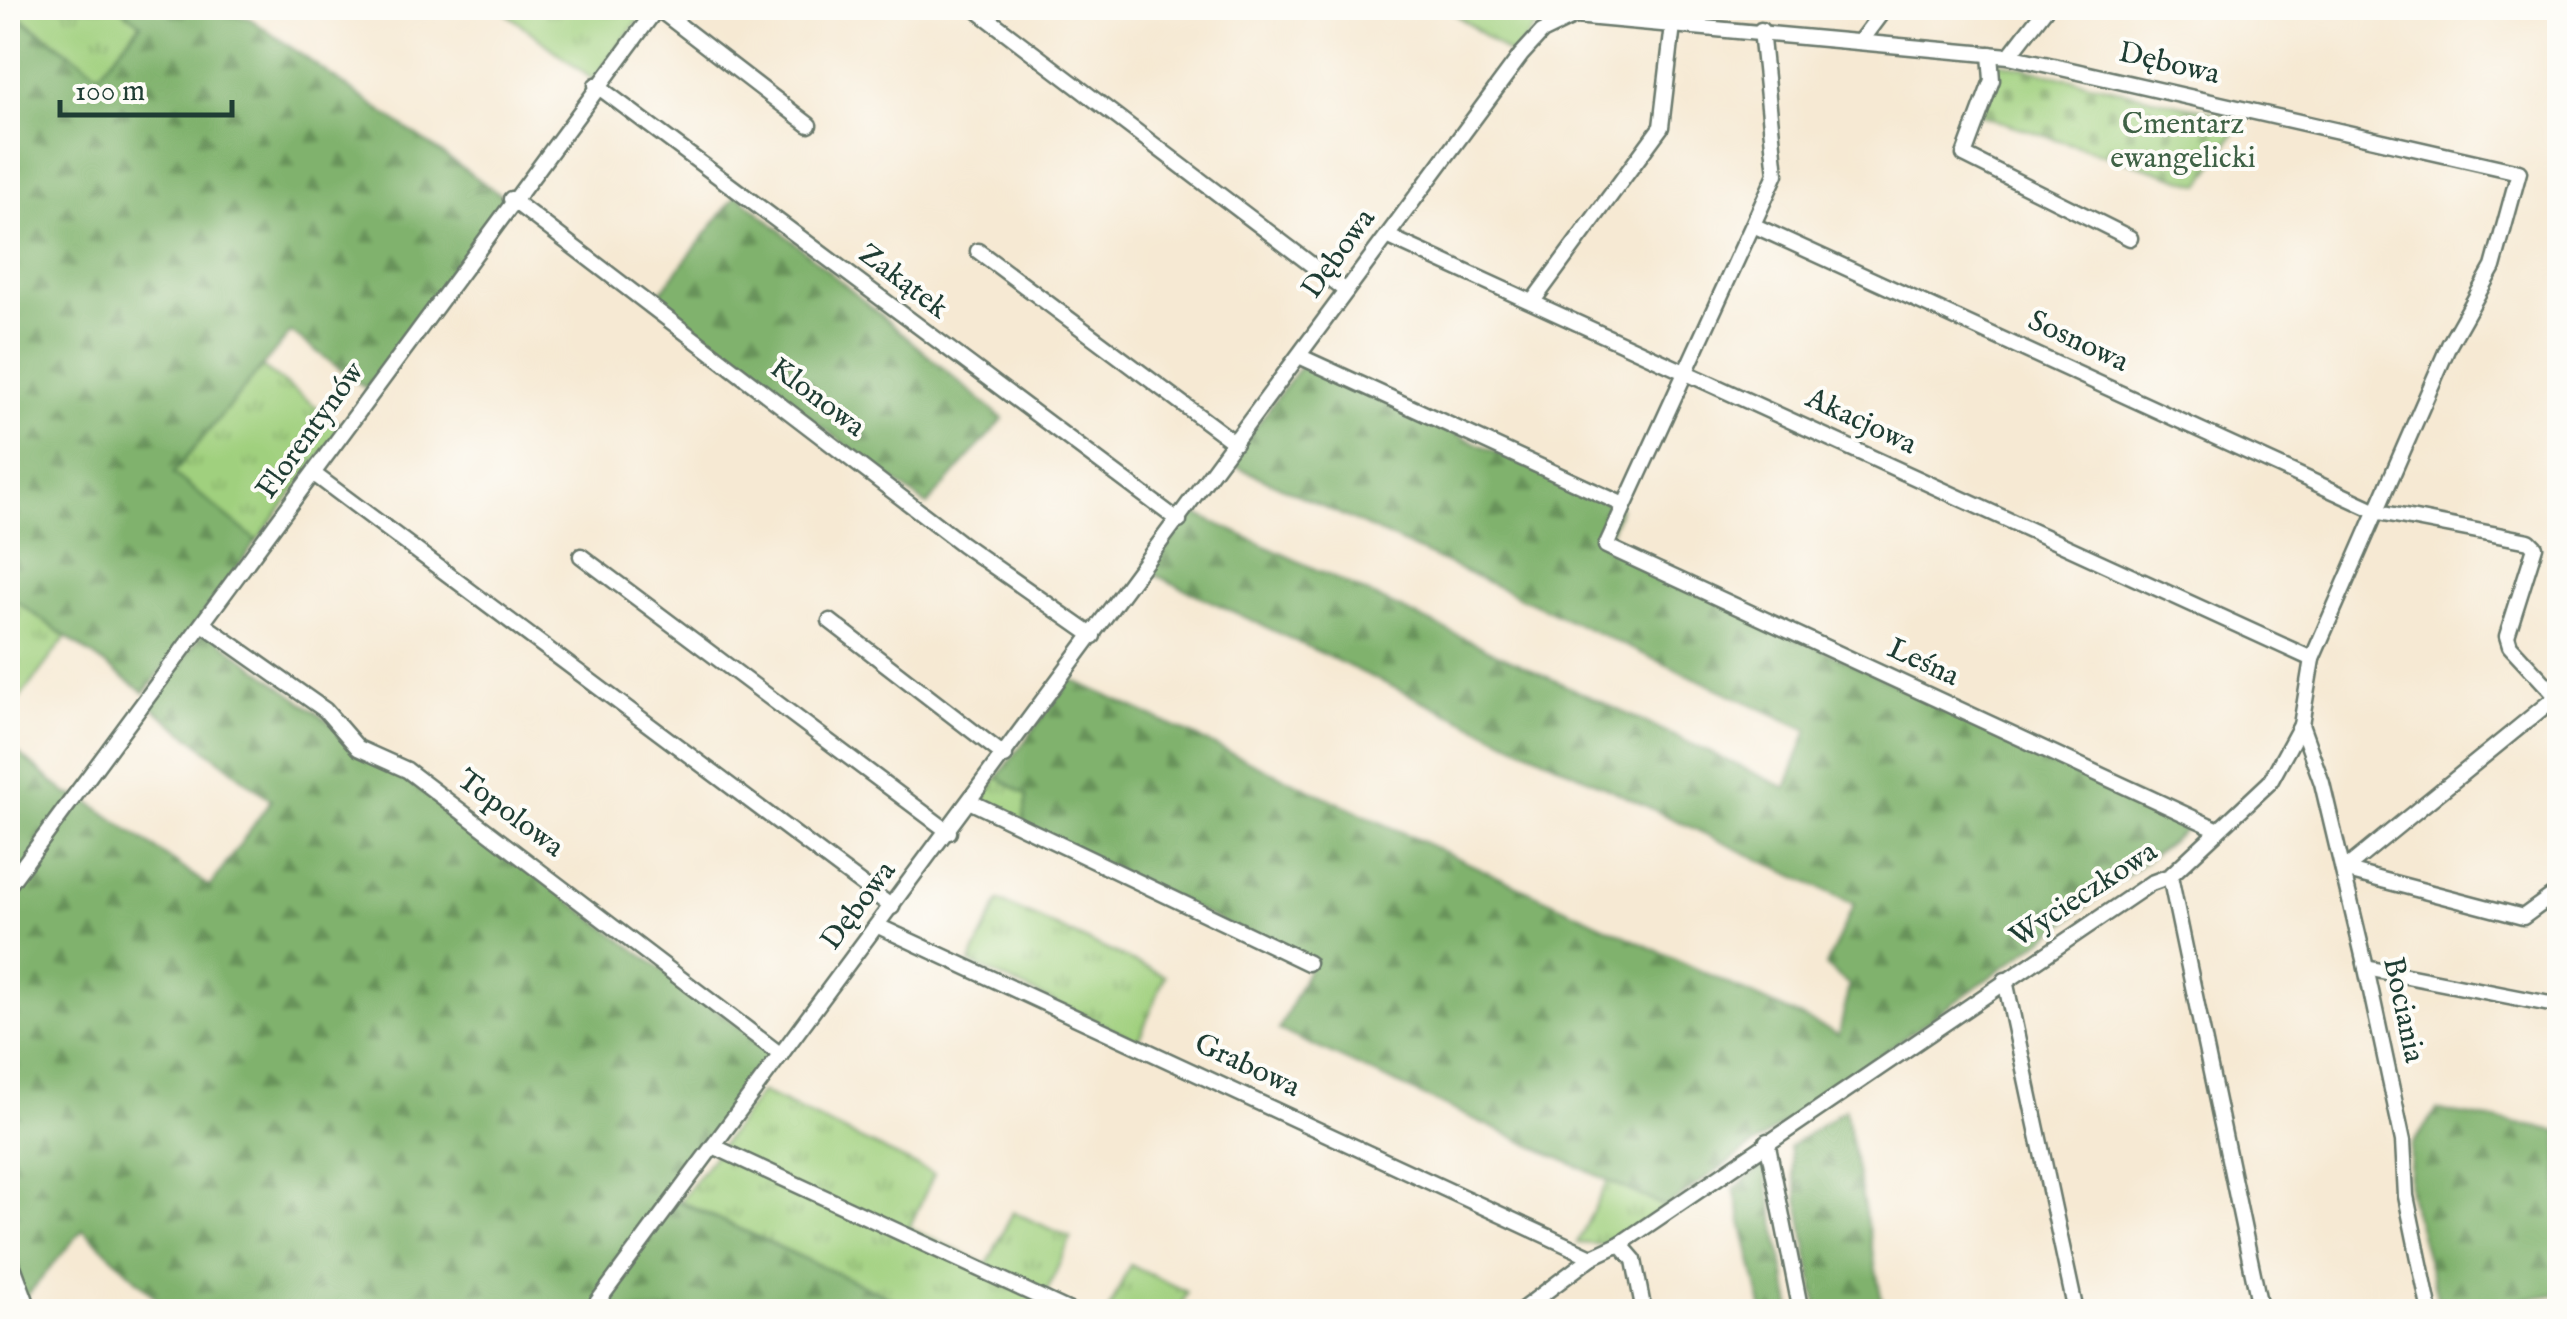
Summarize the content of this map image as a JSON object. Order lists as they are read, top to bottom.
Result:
{
  "streets": {
    "street": [
      "Dębowa",
      "Zakątek",
      "Sosnowa",
      "Klonowa",
      "Akacjowa",
      "Florentynów",
      "Leśna",
      "Topolowa",
      "Wycieczkowa",
      "Bociania",
      "Grabowa"
    ]
  },
  "crossings": [
    ["Dębowa", "Zakątek"],
    ["Dębowa", "Klonowa"],
    ["Dębowa", "Akacjowa"],
    ["Dębowa", "Topolowa"],
    ["Dębowa", "Wycieczkowa"],
    ["Dębowa", "Grabowa"],
    ["Zakątek", "Florentynów"],
    ["Sosnowa", "Wycieczkowa"],
    ["Klonowa", "Florentynów"],
    ["Akacjowa", "Wycieczkowa"],
    ["Florentynów", "Topolowa"],
    ["Leśna", "Wycieczkowa"],
    ["Wycieczkowa", "Bociania"],
    ["Wycieczkowa", "Grabowa"]
  ],
  "parks": ["Cmentarz ewangelicki"],
  "scale_bar": "100 m"
}
